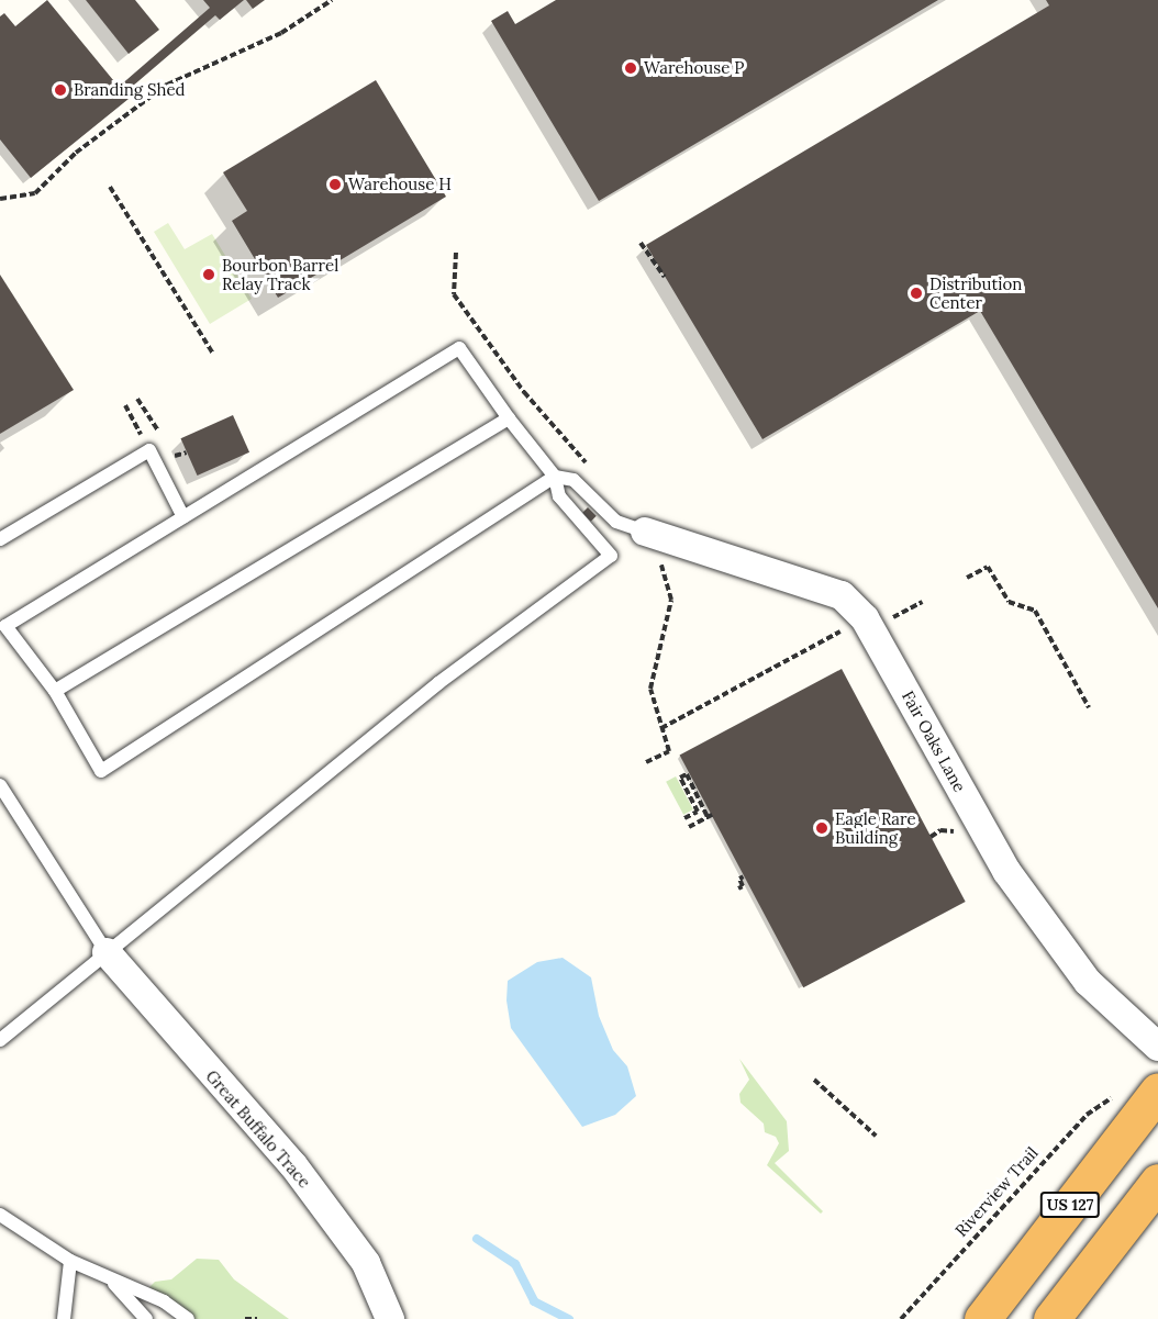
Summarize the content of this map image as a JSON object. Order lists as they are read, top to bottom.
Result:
{
  "streets": {
    "highway": ["US 127"],
    "street": ["Fair Oaks Lane", "Great Buffalo Trace"],
    "path": ["Riverview Trail"]
  },
  "places": [
    "Warehouse P",
    "Branding Shed",
    "Warehouse H",
    "Bourbon Barrel Relay Track",
    "Distribution Center",
    "Eagle Rare Building"
  ]
}
